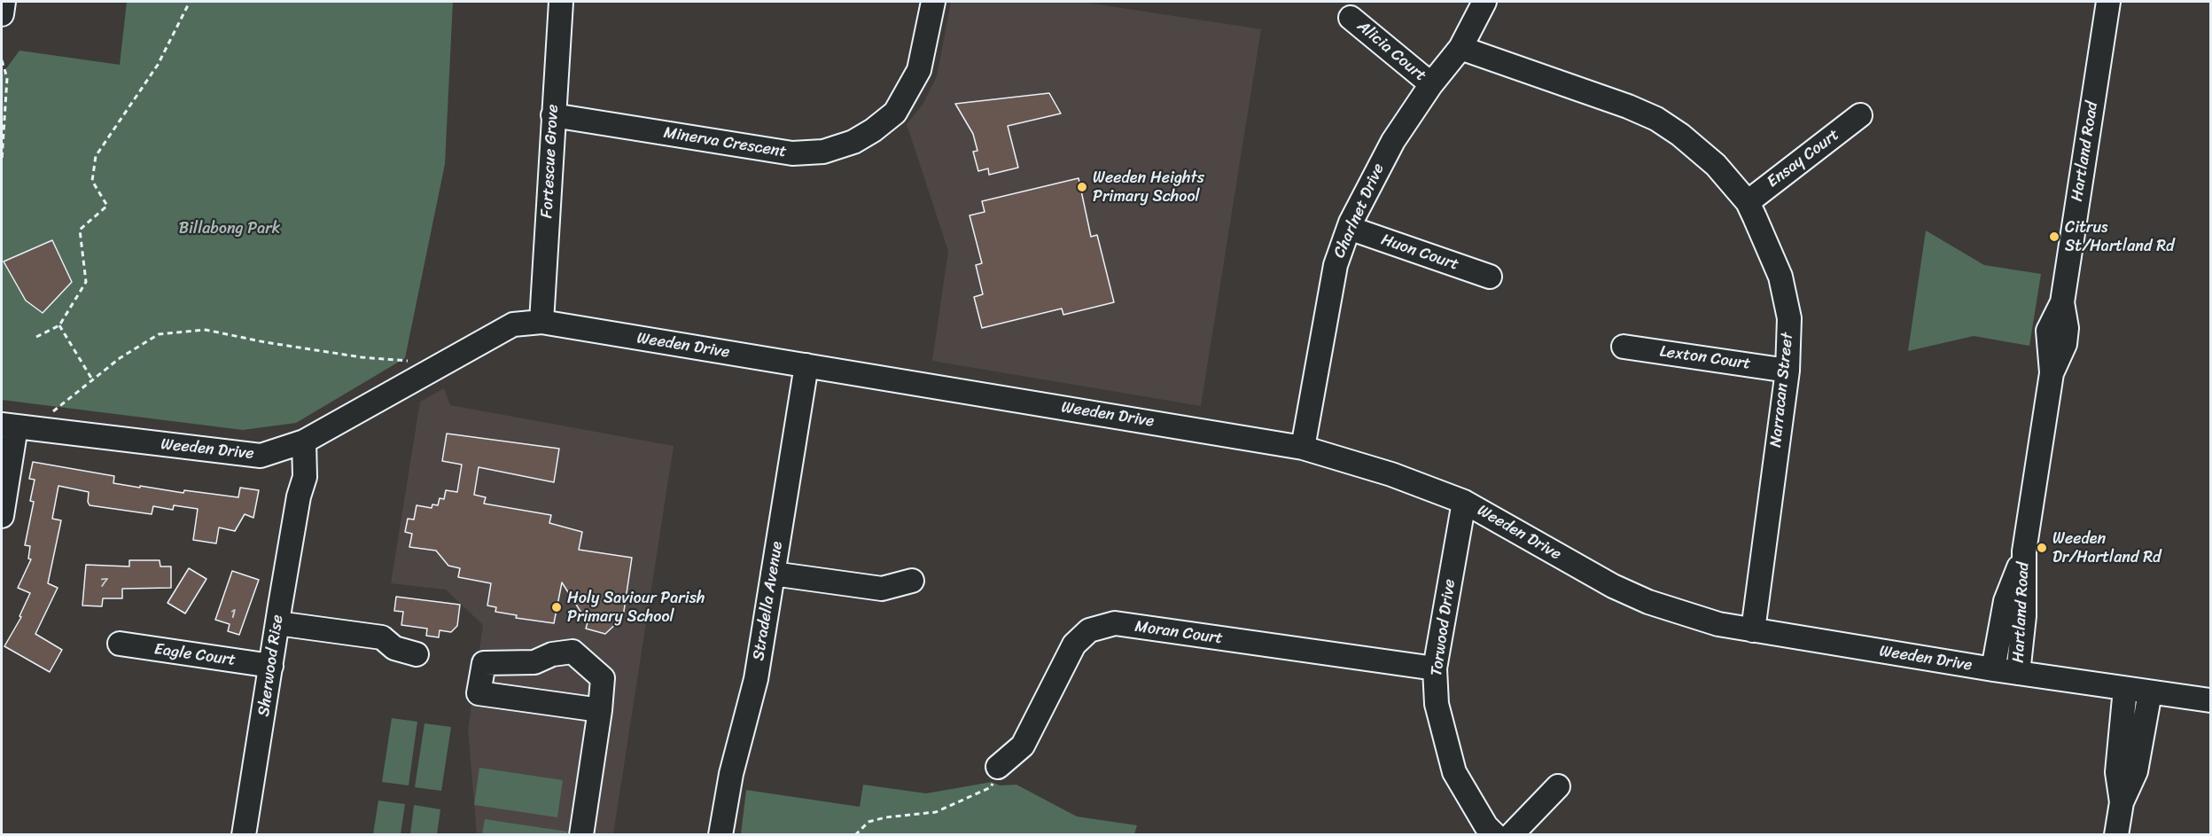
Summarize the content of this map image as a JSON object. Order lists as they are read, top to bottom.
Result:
{
  "streets": {
    "street": [
      "Alicia Court",
      "Minerva Crescent",
      "Hartland Road",
      "Ensay Court",
      "Fortescue Grove",
      "Charlnet Drive",
      "Huon Court",
      "Weeden Drive",
      "Lexton Court",
      "Narracan Street",
      "Stradella Avenue",
      "Torwood Drive",
      "Moran Court",
      "Eagle Court",
      "Sherwood Rise"
    ]
  },
  "crossings": [
    ["Alicia Court", "Charlnet Drive"],
    ["Minerva Crescent", "Fortescue Grove"],
    ["Hartland Road", "Weeden Drive"],
    ["Ensay Court", "Narracan Street"],
    ["Fortescue Grove", "Weeden Drive"],
    ["Charlnet Drive", "Huon Court"],
    ["Charlnet Drive", "Weeden Drive"],
    ["Charlnet Drive", "Narracan Street"],
    ["Weeden Drive", "Narracan Street"],
    ["Weeden Drive", "Stradella Avenue"],
    ["Weeden Drive", "Torwood Drive"],
    ["Weeden Drive", "Sherwood Rise"],
    ["Lexton Court", "Narracan Street"],
    ["Torwood Drive", "Moran Court"],
    ["Eagle Court", "Sherwood Rise"]
  ],
  "parks": ["Billabong Park"],
  "places": [
    "Weeden Heights Primary School",
    "Citrus St/Hartland Rd",
    "Weeden Dr/Hartland Rd",
    "Holy Saviour Parish Primary School"
  ],
  "house_numbers": ["7", "1"]
}
